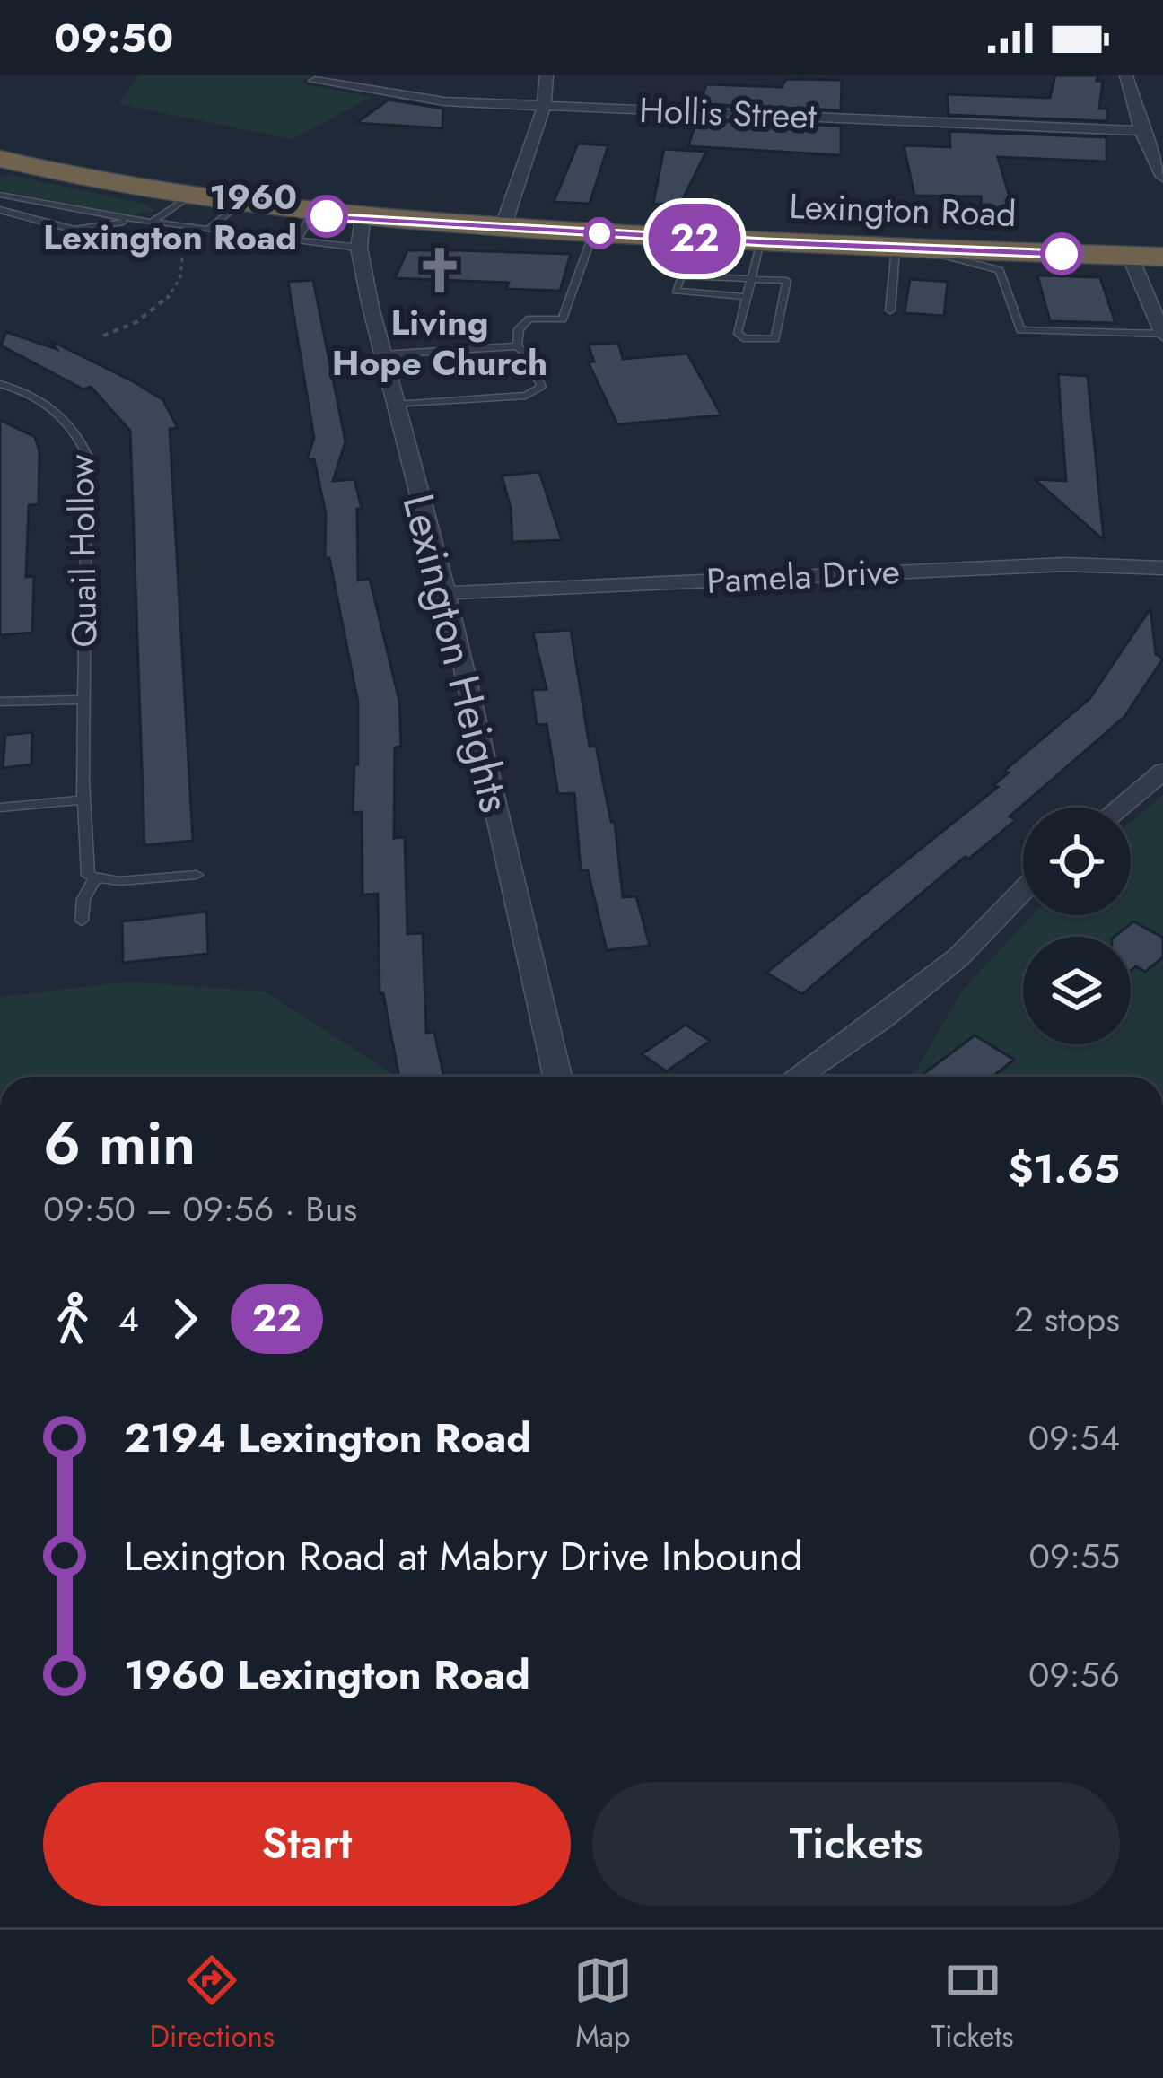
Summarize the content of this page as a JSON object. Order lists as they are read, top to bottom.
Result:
{
  "streets": {
    "highway": ["Lexington Road"],
    "street": ["Hollis Street", "Pamela Drive", "Lexington Heights"],
    "lane": ["Quail Hollow"]
  },
  "crossings": [
    ["Lexington Road", "Lexington Heights"],
    ["Pamela Drive", "Lexington Heights"]
  ],
  "places": {
    "other": ["1960 Lexington Road"],
    "church": ["Living Hope Church"]
  },
  "lines": ["bus line 22"],
  "page": {
    "status": "09:50",
    "on_map": "22",
    "heading": ["6 min", "09:50 – 09:56 · Bus", "$1.65"],
    "legs": ["4", "22", "2 stops"],
    "list": [
      {
        "name": "2194 Lexington Road",
        "value": "09:54"
      },
      {
        "name": "Lexington Road at Mabry Drive Inbound",
        "value": "09:55"
      },
      {
        "name": "1960 Lexington Road",
        "value": "09:56"
      }
    ],
    "buttons": ["Start", "Tickets"],
    "tabs": ["Directions", "Map", "Tickets"]
  }
}
